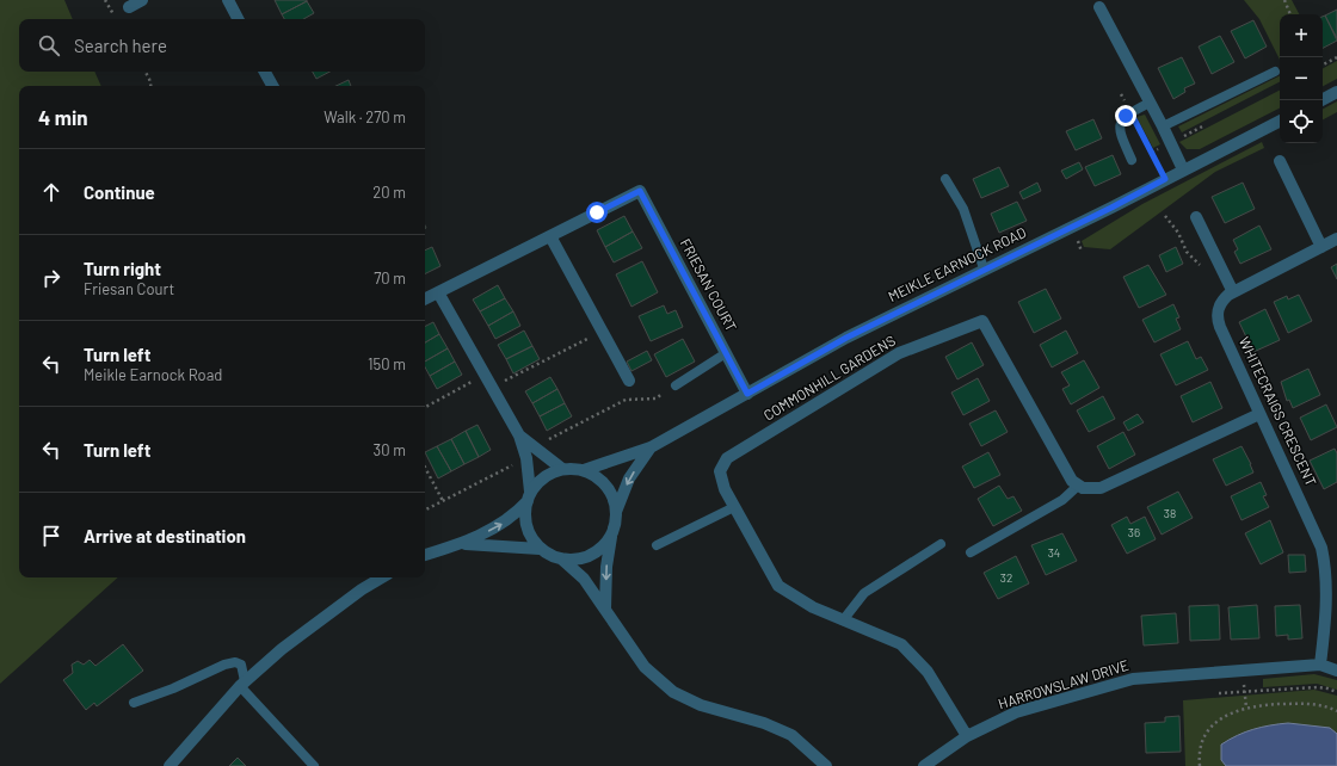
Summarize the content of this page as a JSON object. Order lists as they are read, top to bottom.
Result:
{
  "streets": {
    "street": [
      "MEIKLE EARNOCK ROAD",
      "FRIESAN COURT",
      "COMMONHILL GARDENS",
      "WHITECRAIGS CRESCENT",
      "HARROWSLAW DRIVE"
    ]
  },
  "crossings": [
    ["MEIKLE EARNOCK ROAD", "FRIESAN COURT"],
    ["COMMONHILL GARDENS", "HARROWSLAW DRIVE"],
    ["WHITECRAIGS CRESCENT", "HARROWSLAW DRIVE"]
  ],
  "house_numbers": [
    "38",
    "36",
    "34",
    "32"
  ],
  "page": {
    "map_buttons": ["+", "−"],
    "search": "Search here",
    "heading": ["4 min", "Walk · 270 m"],
    "list": [
      ["Continue", "20 m"],
      ["Turn right", "Friesan Court", "70 m"],
      ["Turn left", "Meikle Earnock Road", "150 m"],
      ["Turn left", "30 m"],
      "Arrive at destination"
    ]
  }
}
